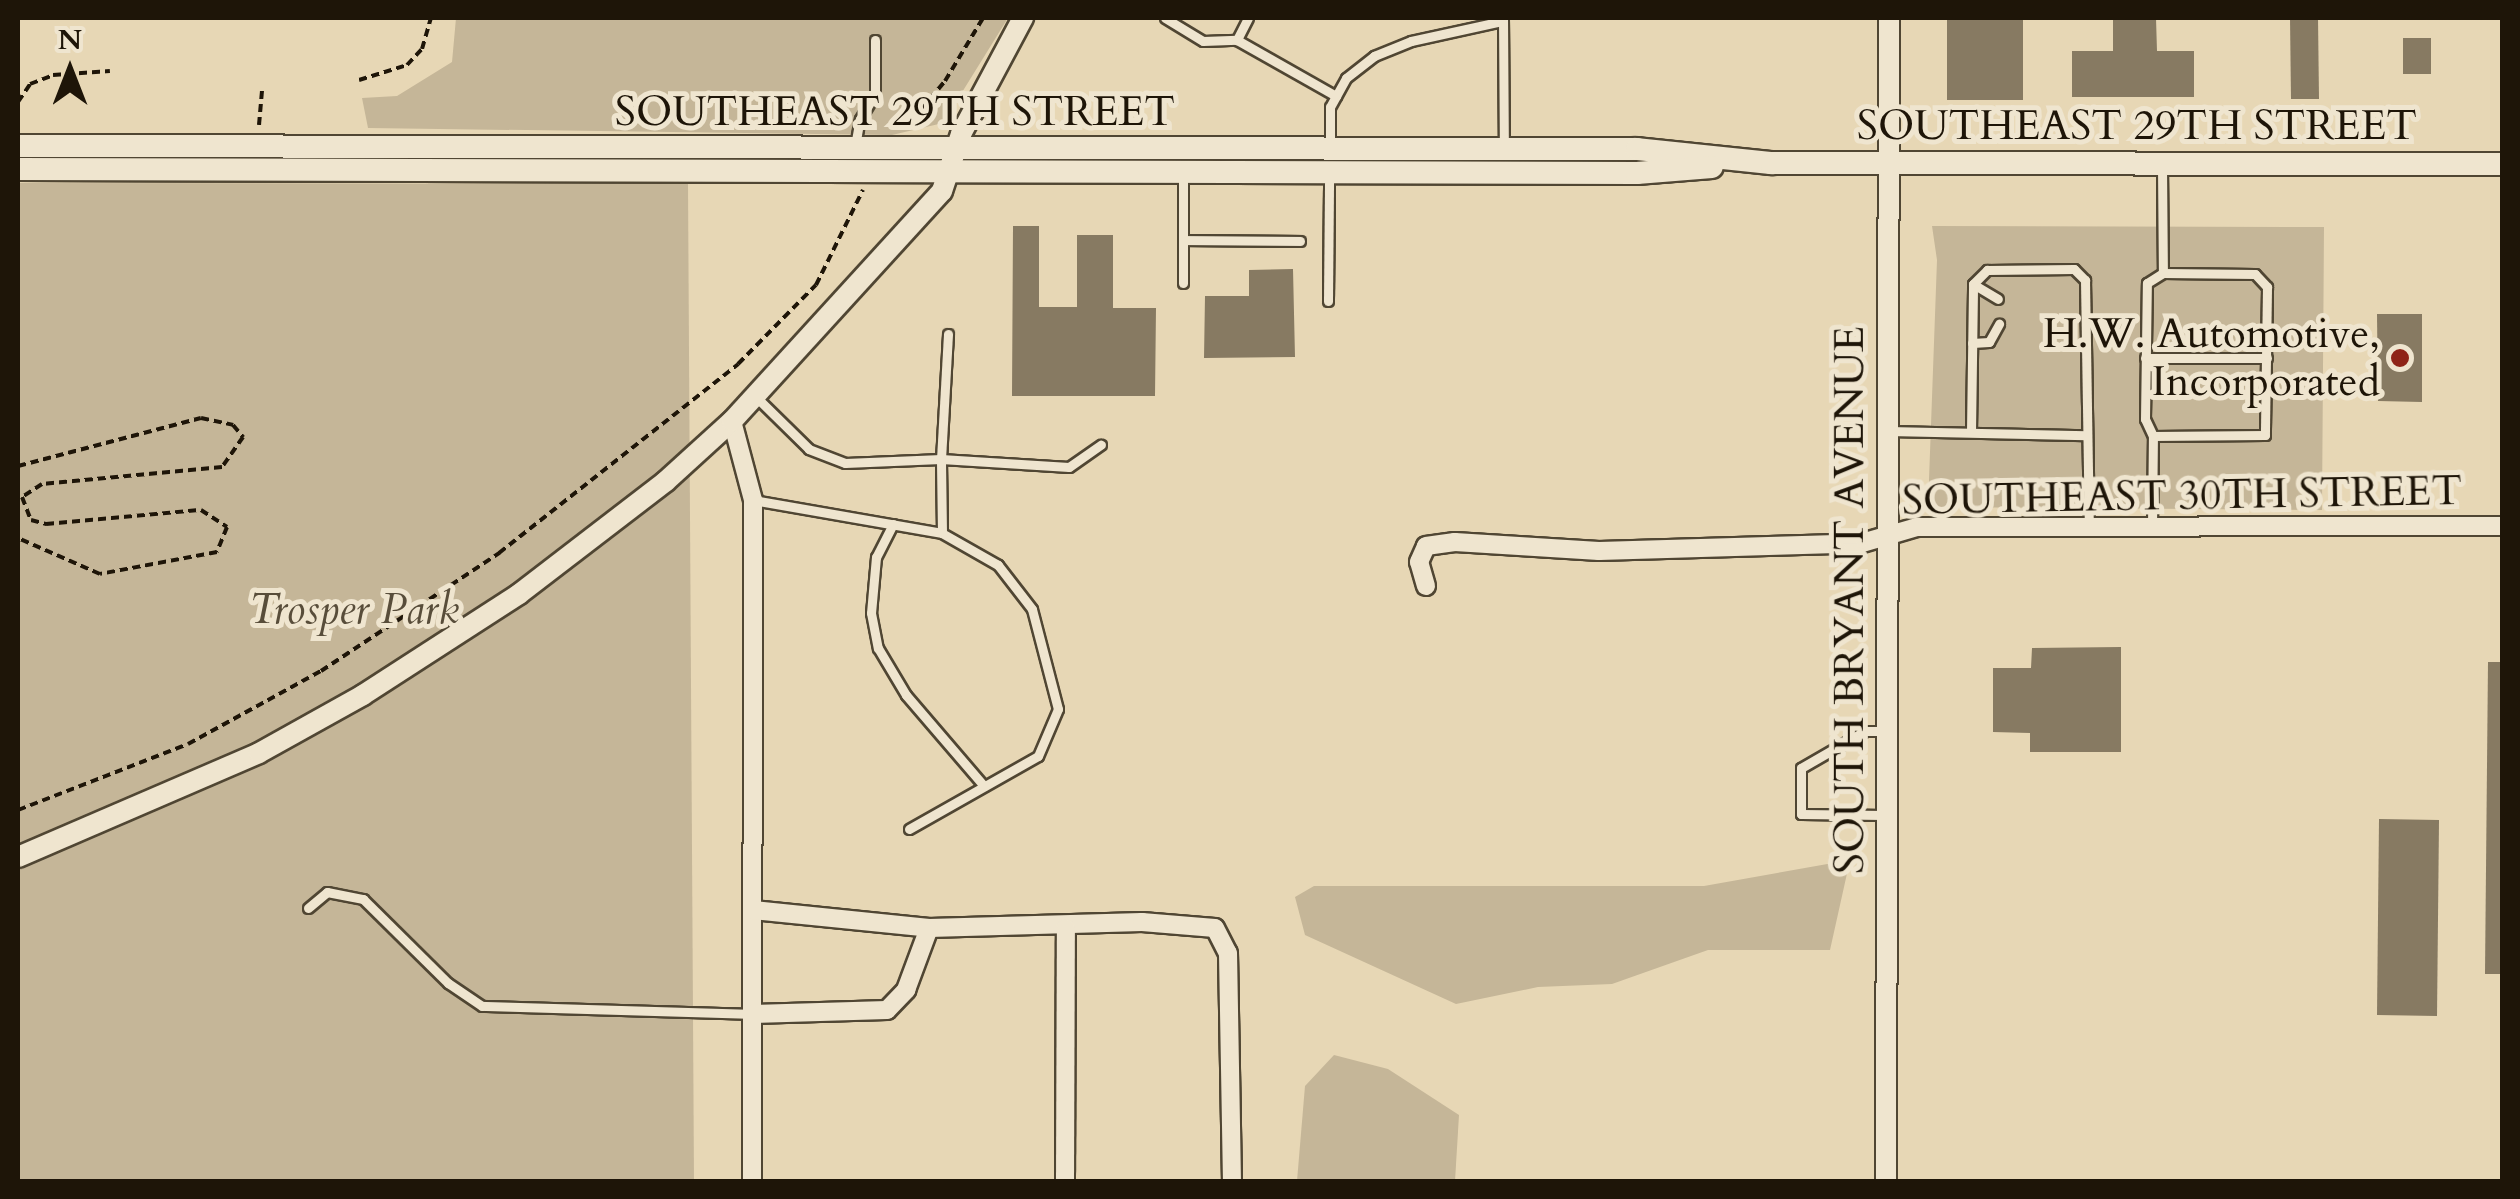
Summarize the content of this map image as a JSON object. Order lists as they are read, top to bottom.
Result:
{
  "streets": {
    "main road": ["SOUTHEAST 29TH STREET"],
    "street": ["SOUTHEAST 30TH STREET", "SOUTH BRYANT AVENUE"]
  },
  "crossings": [
    ["SOUTHEAST 29TH STREET", "SOUTH BRYANT AVENUE"],
    ["SOUTHEAST 30TH STREET", "SOUTH BRYANT AVENUE"]
  ],
  "parks": ["Trosper Park"],
  "places": ["H.W. Automotive, Incorporated"],
  "north": "top"
}
